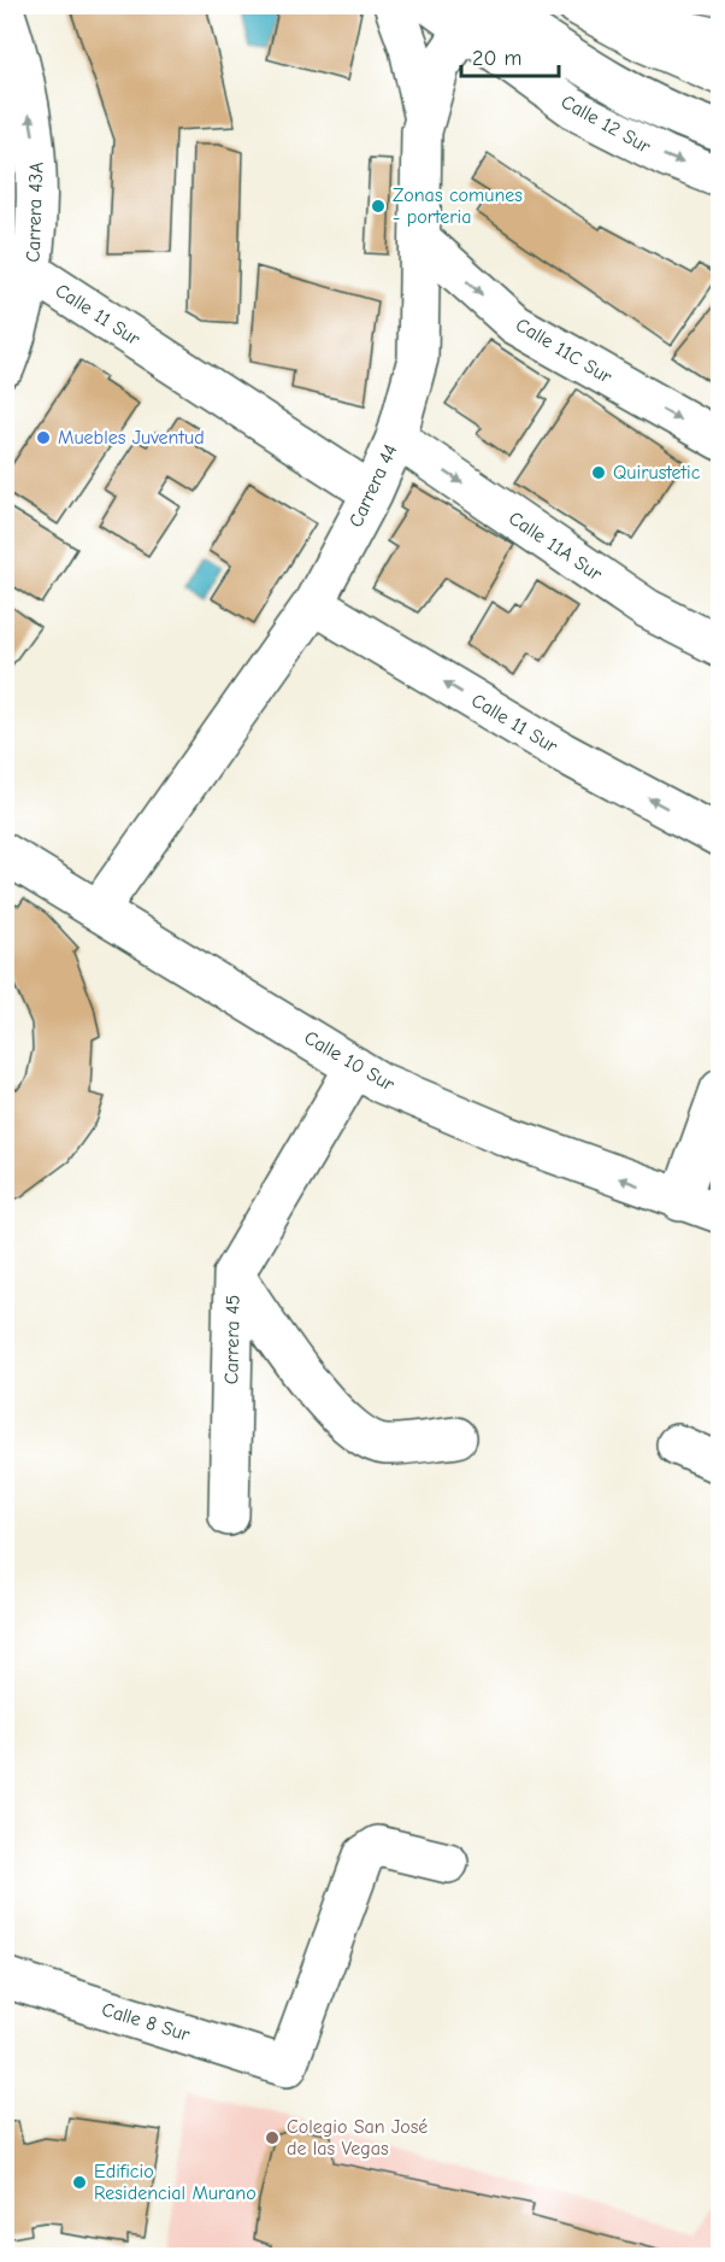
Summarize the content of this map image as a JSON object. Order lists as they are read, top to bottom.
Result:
{
  "streets": {
    "street": [
      "Calle 12 Sur",
      "Carrera 43A",
      "Calle 11 Sur",
      "Calle 11C Sur",
      "Carrera 44",
      "Calle 11A Sur",
      "Calle 10 Sur",
      "Carrera 45",
      "Calle 8 Sur"
    ]
  },
  "crossings": [
    ["Calle 12 Sur", "Carrera 44"],
    ["Carrera 43A", "Calle 11 Sur"],
    ["Calle 11 Sur", "Carrera 44"],
    ["Calle 11C Sur", "Carrera 44"],
    ["Carrera 44", "Calle 11A Sur"],
    ["Carrera 44", "Calle 10 Sur"],
    ["Calle 10 Sur", "Carrera 45"]
  ],
  "one_way": [
    "Carrera 43A",
    "Calle 11 Sur",
    "Calle 11A Sur",
    "Calle 10 Sur"
  ],
  "places": [
    "Zonas comunes - porteria",
    "Muebles Juventud",
    "Quirustetic",
    "Colegio San José de las Vegas",
    "Edificio Residencial Murano"
  ],
  "scale_bar": "20 m"
}
